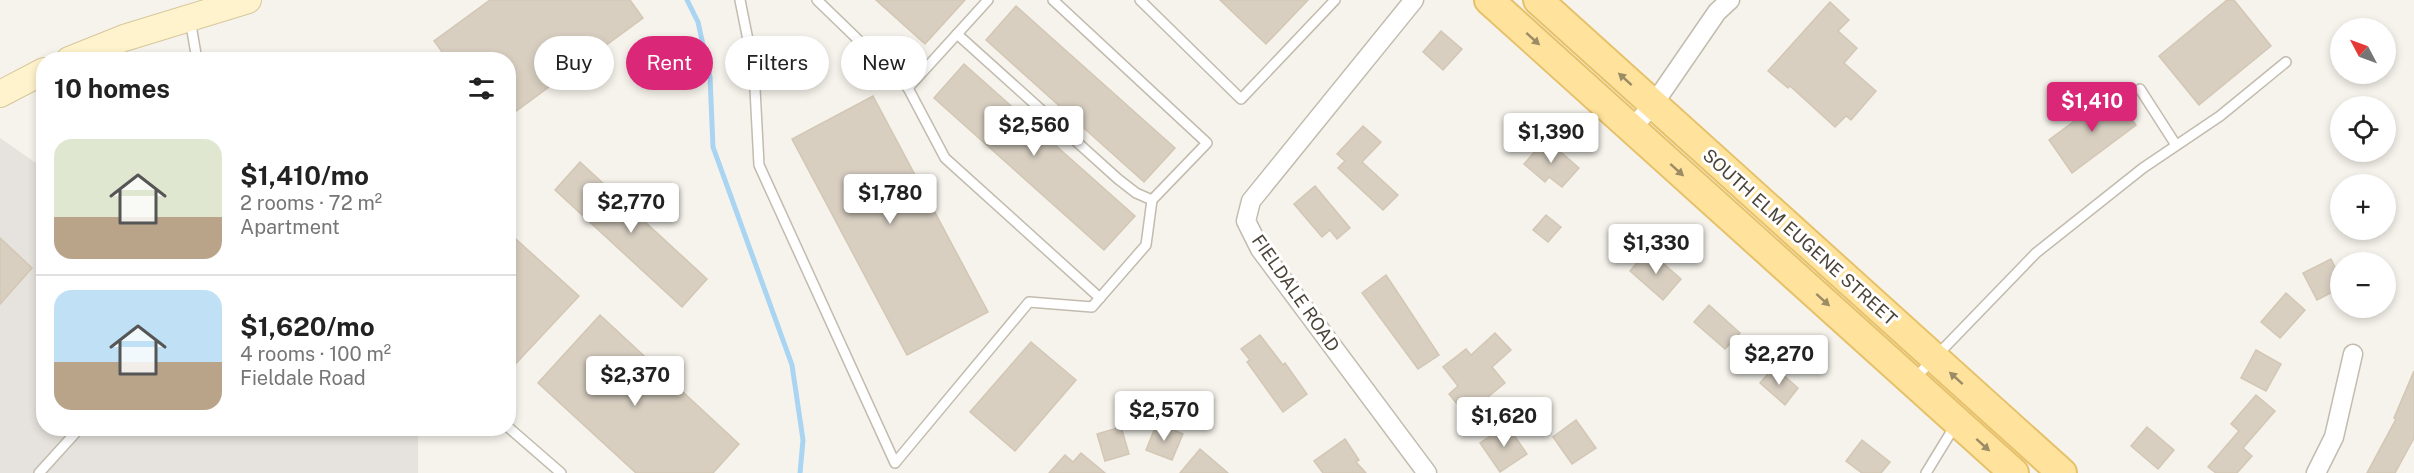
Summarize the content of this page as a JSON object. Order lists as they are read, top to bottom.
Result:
{
  "streets": {
    "main road": ["SOUTH ELM EUGENE STREET"],
    "street": ["FIELDALE ROAD"]
  },
  "north": "top left",
  "page": {
    "map_buttons": ["+", "−"],
    "chip": [
      "Buy",
      "Rent",
      "Filters",
      "New"
    ],
    "heading": "10 homes",
    "price": [
      "$1,410",
      "$2,560",
      "$1,390",
      "$1,780",
      "$2,770",
      "$1,330",
      "$2,270",
      "$2,370",
      "$2,570",
      "$1,620"
    ],
    "list": [
      {
        "name": "$1,410/mo",
        "note": "2 rooms · 72 m² · Apartment"
      },
      {
        "name": "$1,620/mo",
        "note": "4 rooms · 100 m² · Fieldale Road"
      }
    ]
  }
}
